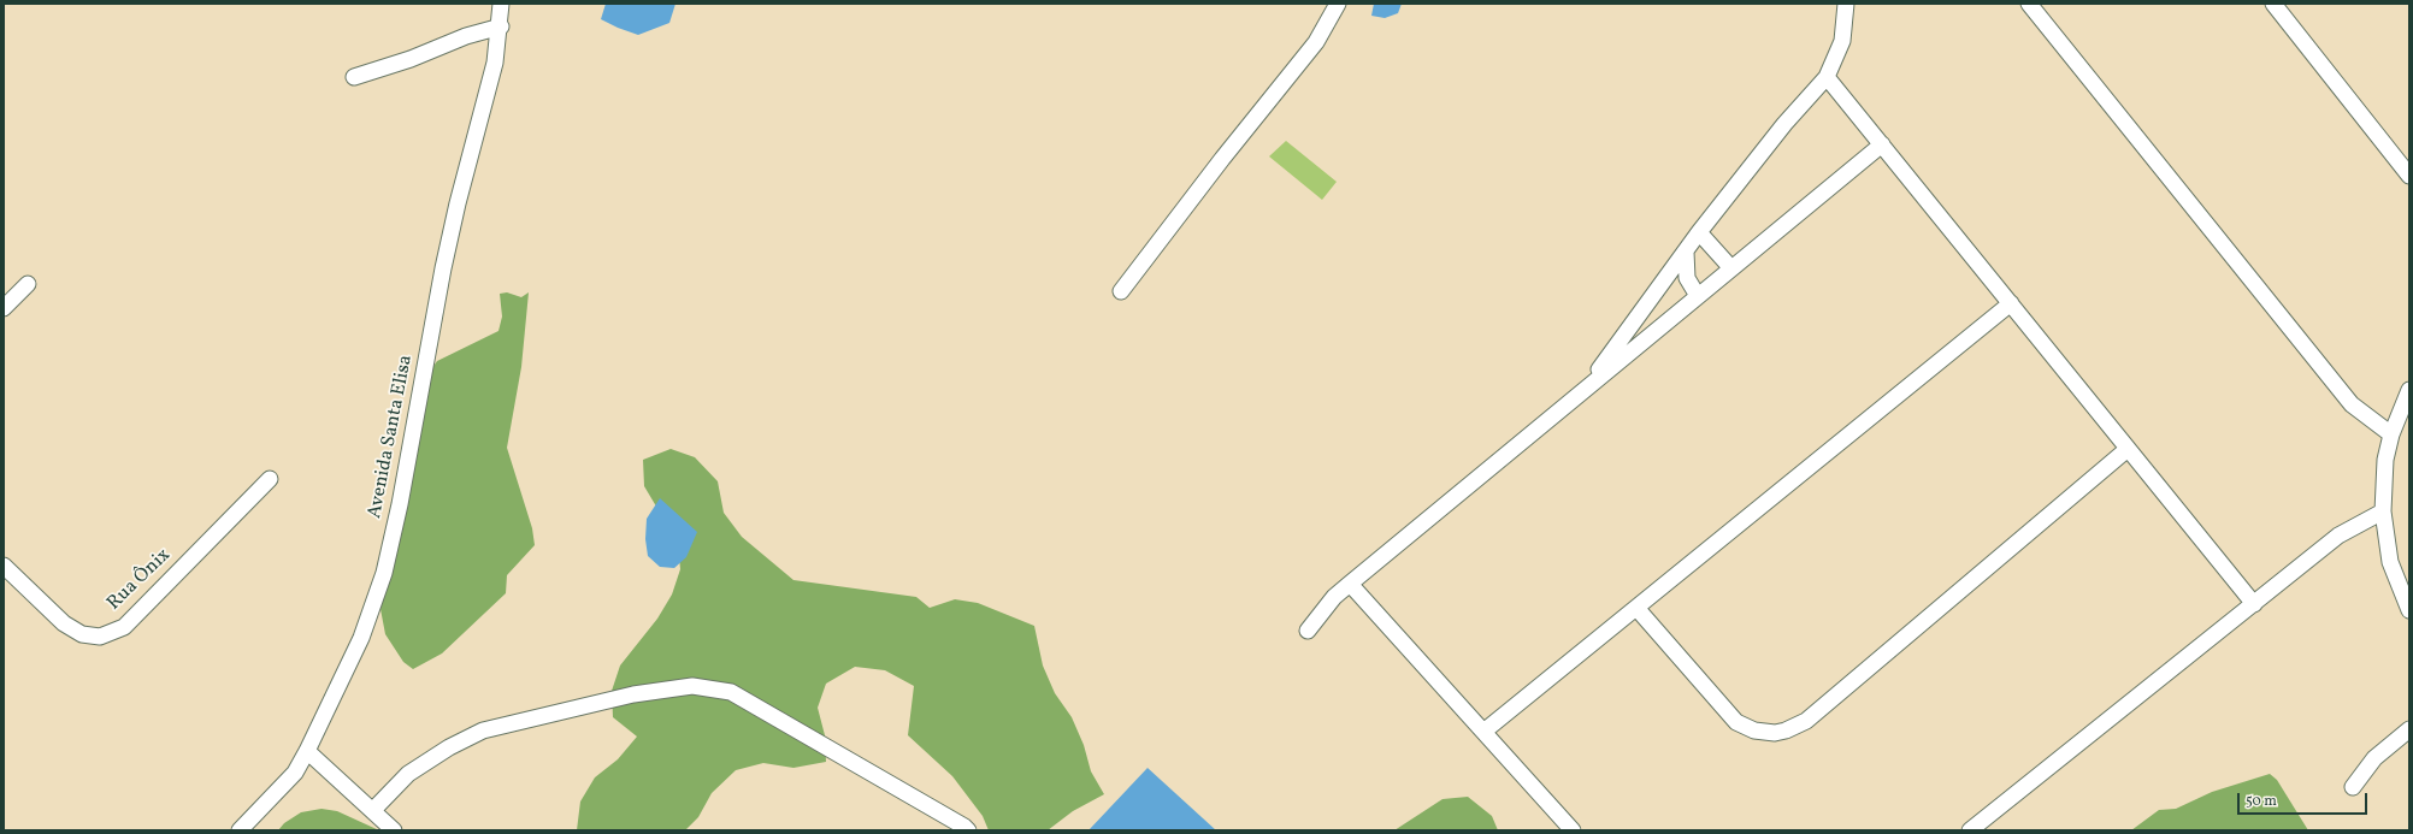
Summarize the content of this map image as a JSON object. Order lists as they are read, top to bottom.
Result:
{
  "streets": {
    "street": ["Avenida Santa Elisa", "Rua Ônix"]
  },
  "scale_bar": "50 m"
}
